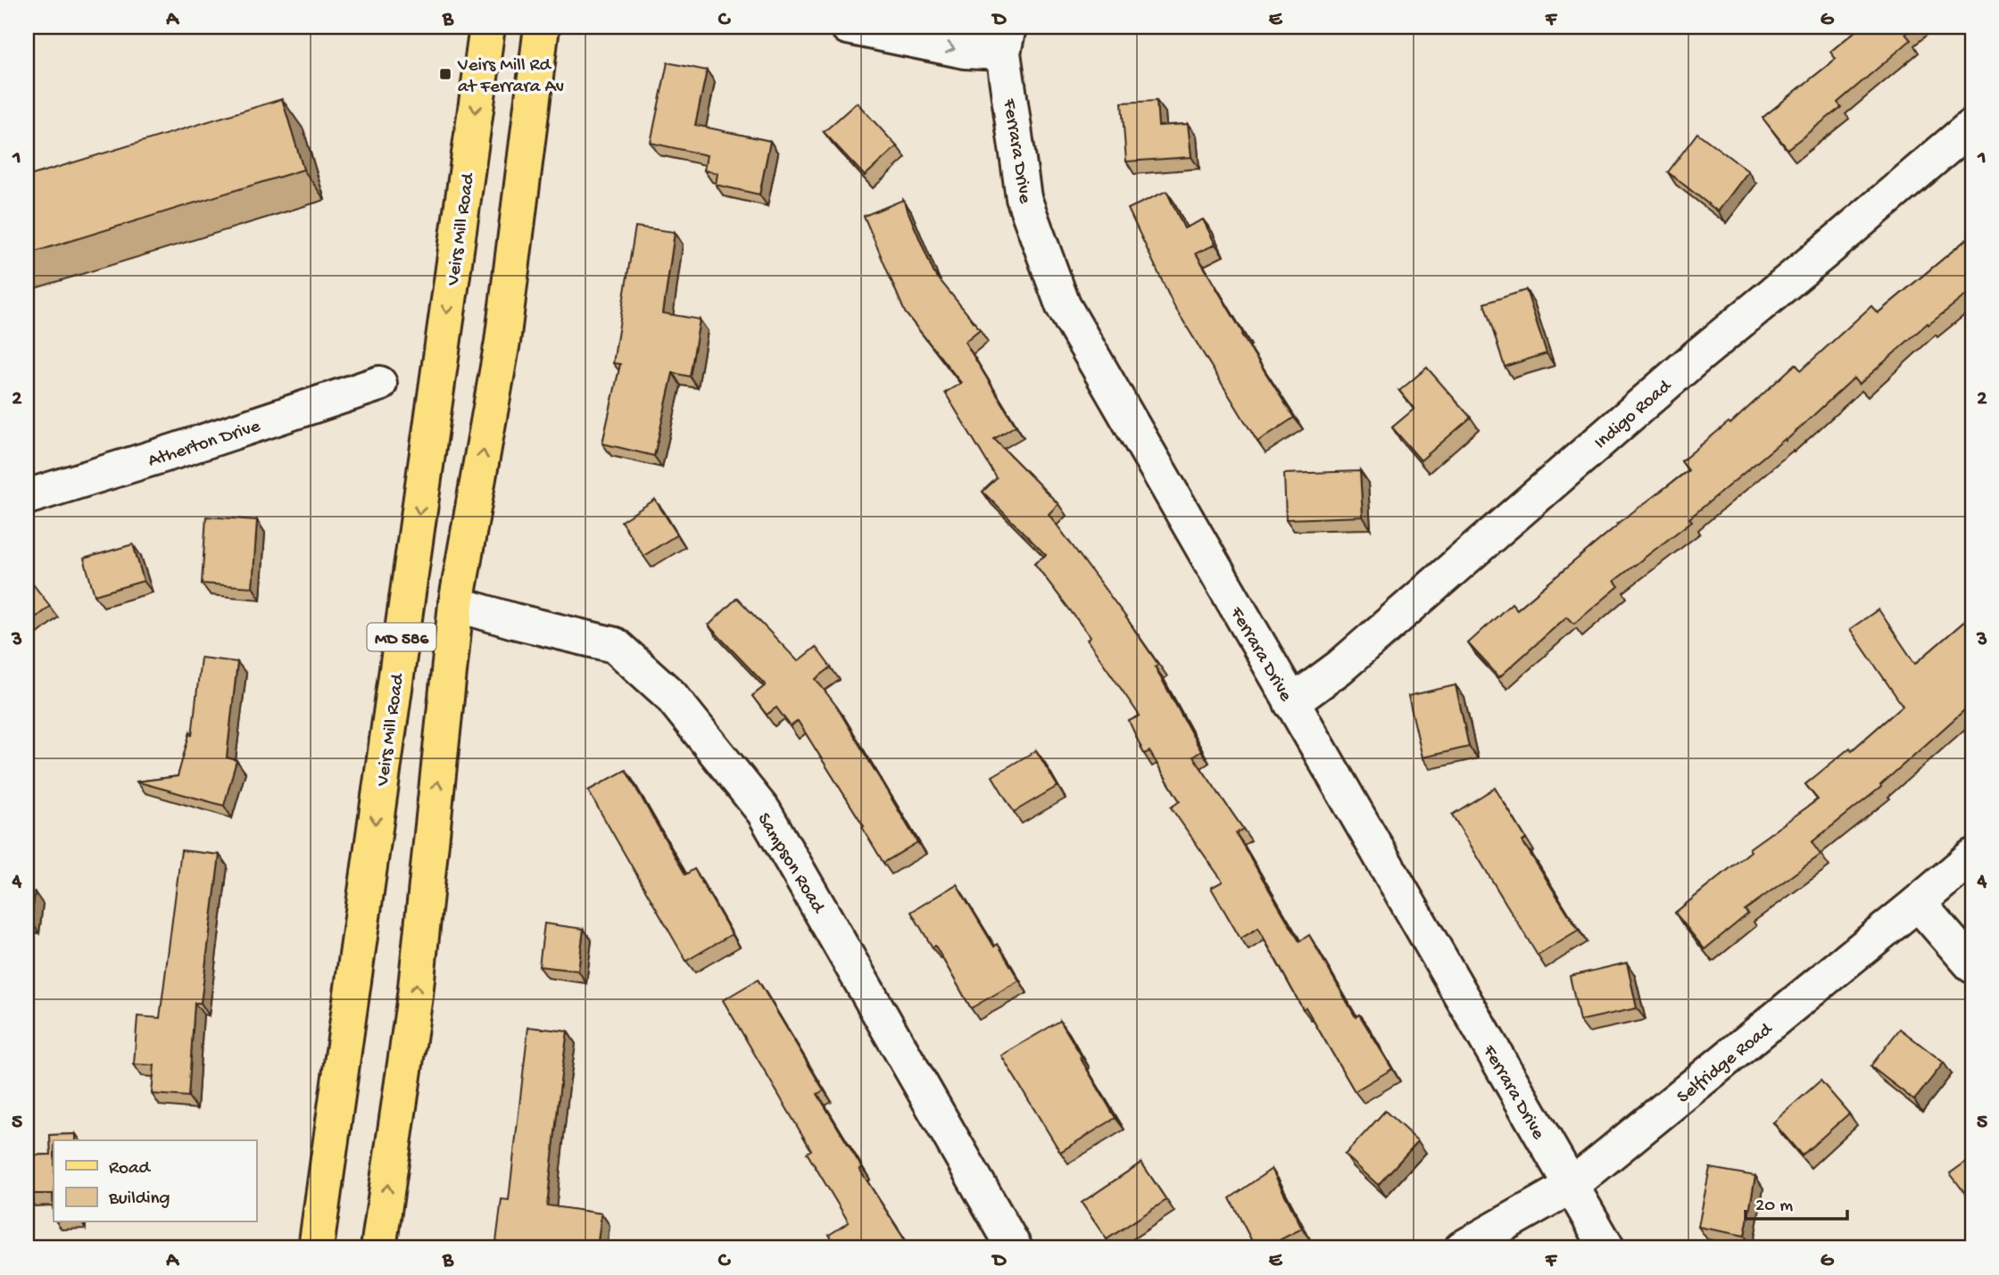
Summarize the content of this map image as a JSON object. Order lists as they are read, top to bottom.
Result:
{
  "streets": {
    "main road": ["Veirs Mill Road", "MD 586"],
    "street": [
      "Ferrara Drive",
      "Indigo Road",
      "Atherton Drive",
      "Sampson Road",
      "Selfridge Road"
    ]
  },
  "crossings": [
    ["Ferrara Drive", "Indigo Road"],
    ["Ferrara Drive", "Selfridge Road"],
    ["MD 586", "Sampson Road"]
  ],
  "places": {
    "transit": ["Veirs Mill Rd at Ferrara Av"]
  },
  "legend": ["Road", "Building"],
  "scale_bar": "20 m",
  "grid": {
    "columns": [
      "A",
      "B",
      "C",
      "D",
      "E",
      "F",
      "G"
    ],
    "rows": [
      "1",
      "2",
      "3",
      "4",
      "5"
    ]
  }
}
